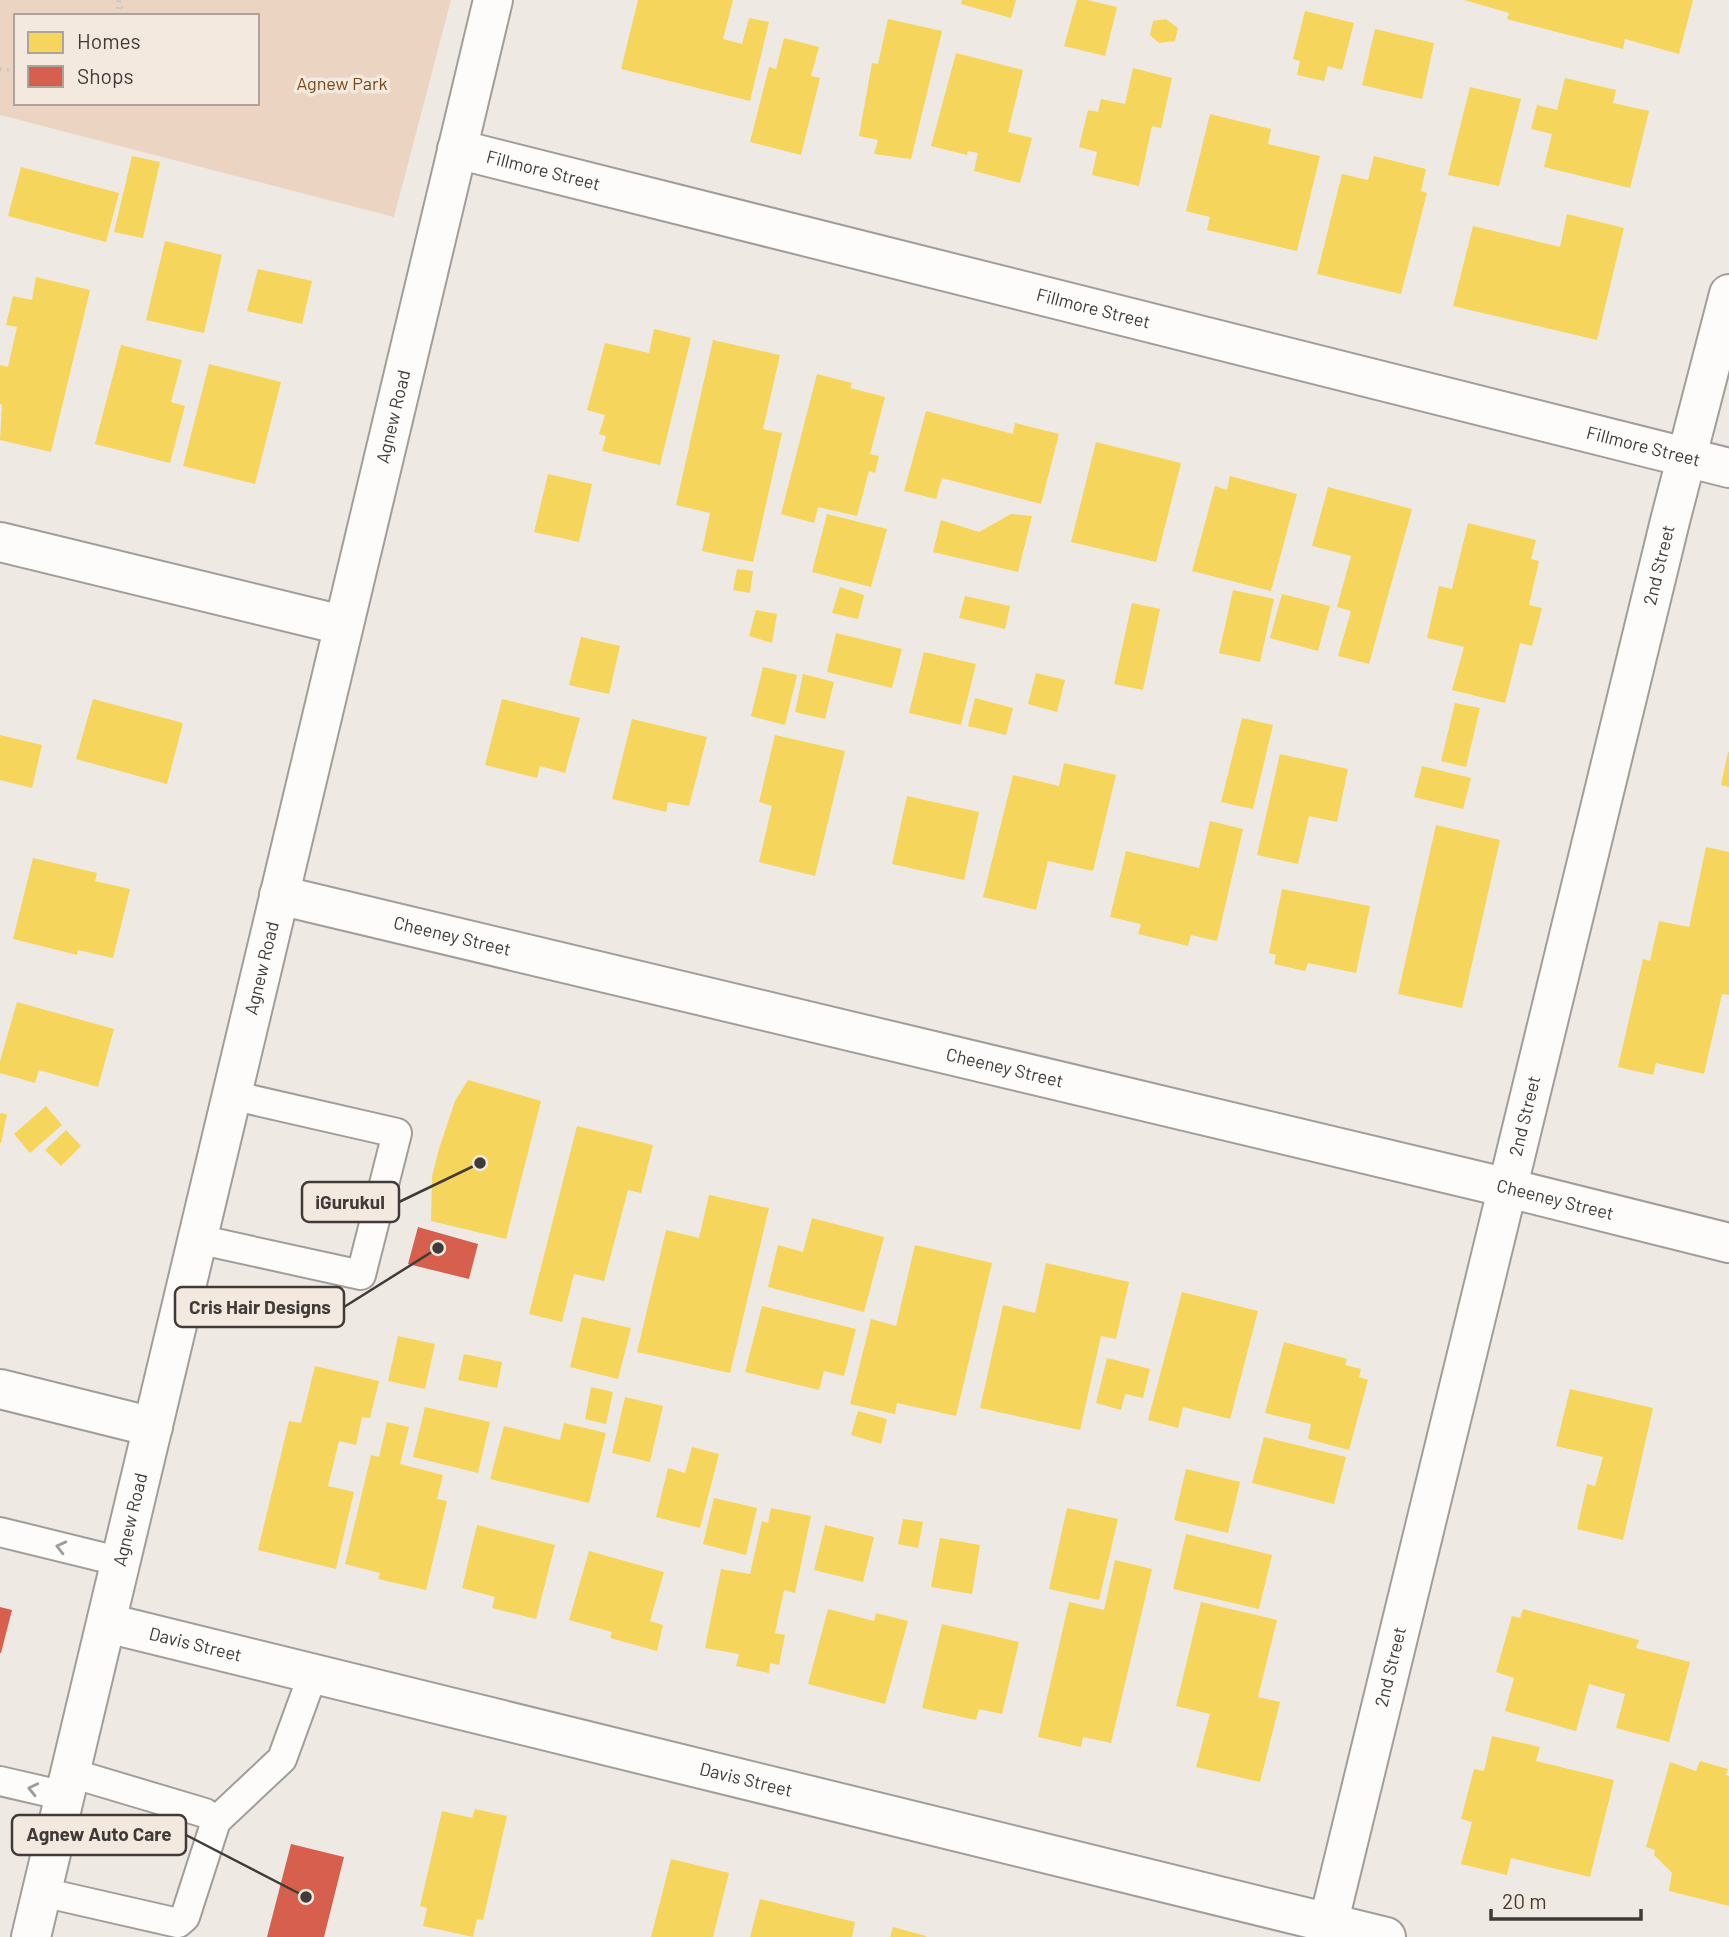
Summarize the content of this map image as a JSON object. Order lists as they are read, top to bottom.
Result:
{
  "streets": {
    "street": [
      "Fillmore Street",
      "Agnew Road",
      "2nd Street",
      "Cheeney Street",
      "Davis Street"
    ]
  },
  "crossings": [
    ["Fillmore Street", "Agnew Road"],
    ["Fillmore Street", "2nd Street"],
    ["Agnew Road", "Cheeney Street"],
    ["Agnew Road", "Davis Street"],
    ["2nd Street", "Cheeney Street"],
    ["2nd Street", "Davis Street"]
  ],
  "parks": ["Agnew Park"],
  "places": ["iGurukul", "Cris Hair Designs", "Agnew Auto Care"],
  "legend": ["Homes", "Shops"],
  "scale_bar": "20 m"
}
